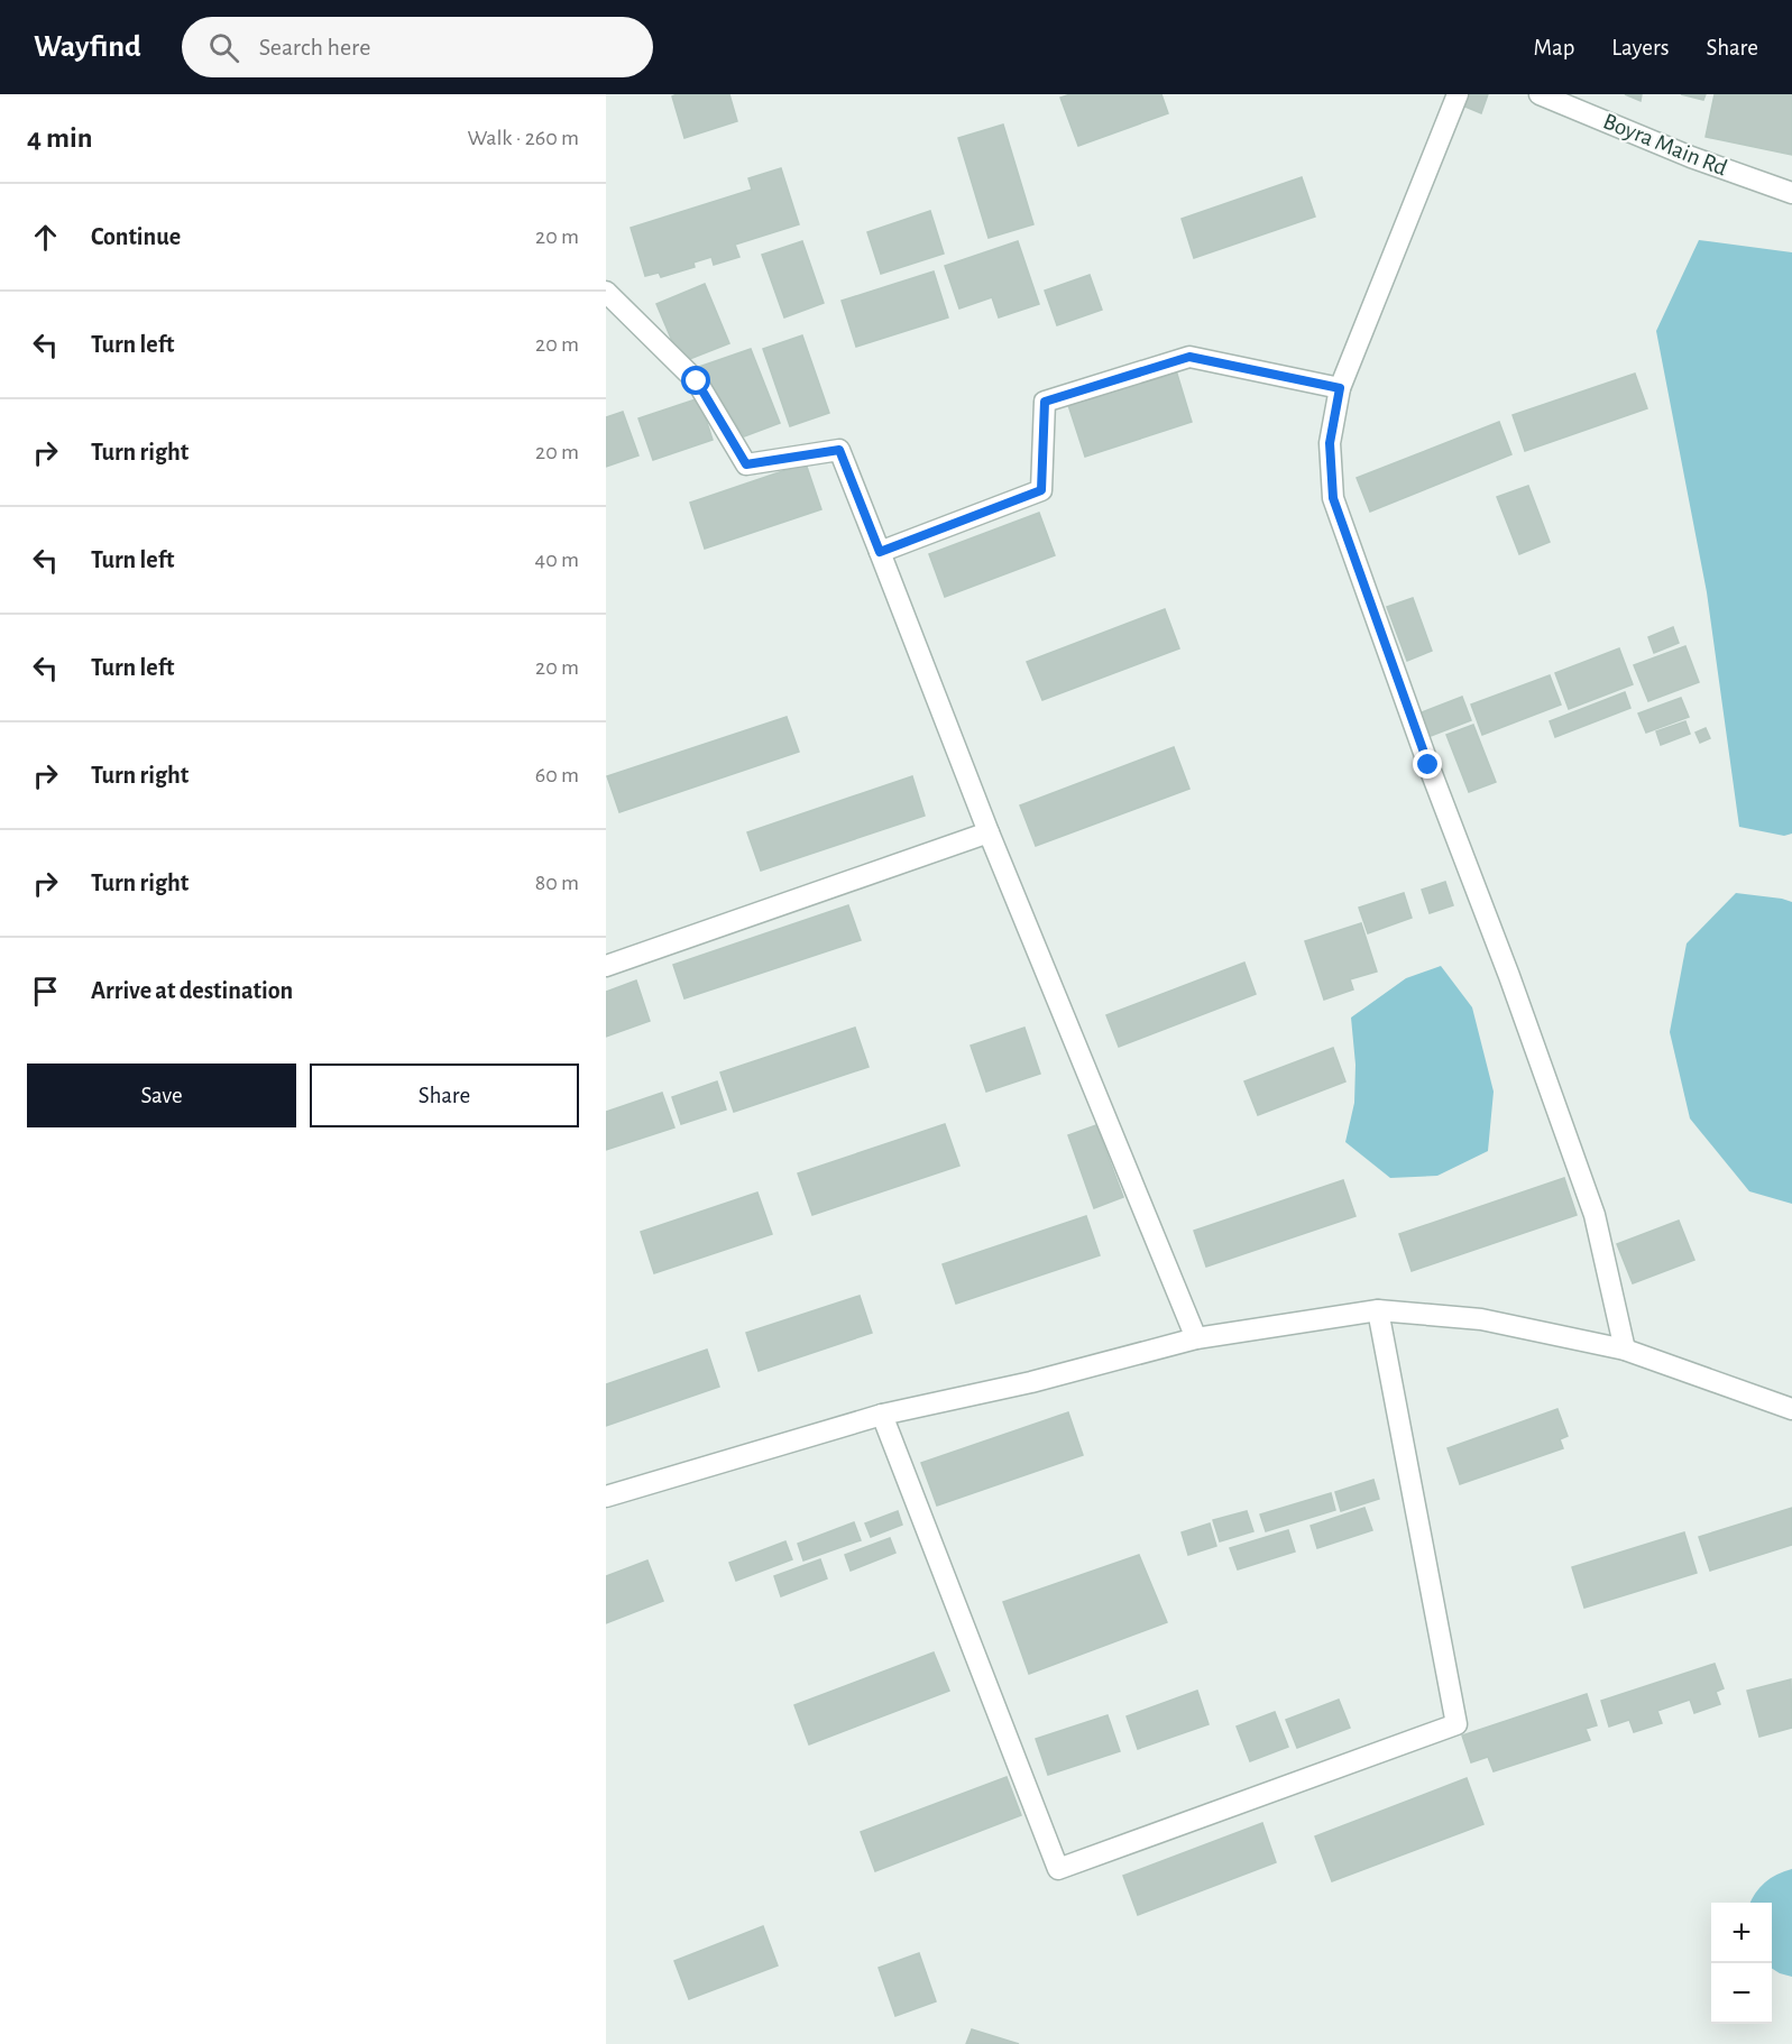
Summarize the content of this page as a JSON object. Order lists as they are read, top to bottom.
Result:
{
  "streets": {
    "street": ["Boyra Main Rd"]
  },
  "page": {
    "header": "Wayfind",
    "search": "Search here",
    "nav": ["Map", "Layers", "Share"],
    "heading": ["4 min", "Walk · 260 m"],
    "list": [
      ["Continue", "20 m"],
      ["Turn left", "20 m"],
      ["Turn right", "20 m"],
      ["Turn left", "40 m"],
      ["Turn left", "20 m"],
      ["Turn right", "60 m"],
      ["Turn right", "80 m"],
      "Arrive at destination"
    ],
    "buttons": ["Save", "Share"],
    "map_buttons": ["+", "−"]
  }
}
